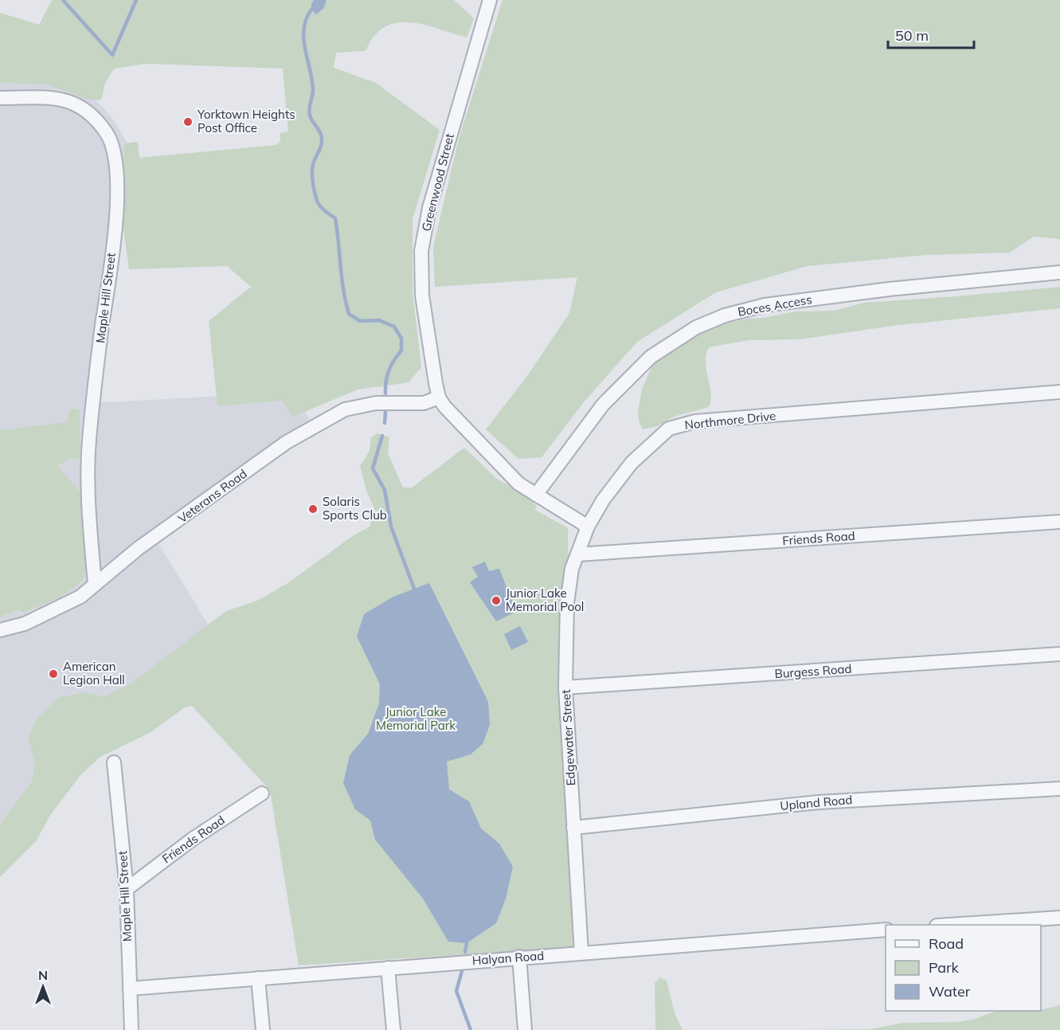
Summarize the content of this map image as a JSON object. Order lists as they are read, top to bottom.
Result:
{
  "streets": {
    "street": [
      "Greenwood Street",
      "Maple Hill Street",
      "Boces Access",
      "Northmore Drive",
      "Veterans Road",
      "Friends Road",
      "Burgess Road",
      "Edgewater Street",
      "Upland Road",
      "Halyan Road"
    ]
  },
  "crossings": [
    ["Greenwood Street", "Veterans Road"],
    ["Maple Hill Street", "Veterans Road"],
    ["Maple Hill Street", "Friends Road"],
    ["Maple Hill Street", "Halyan Road"],
    ["Northmore Drive", "Edgewater Street"],
    ["Friends Road", "Edgewater Street"],
    ["Burgess Road", "Edgewater Street"],
    ["Edgewater Street", "Upland Road"],
    ["Edgewater Street", "Halyan Road"]
  ],
  "parks": ["Junior Lake Memorial Park"],
  "places": [
    "Yorktown Heights Post Office",
    "Solaris Sports Club",
    "Junior Lake Memorial Pool",
    "American Legion Hall"
  ],
  "legend": ["Road", "Park", "Water"],
  "scale_bar": "50 m",
  "north": "top"
}
